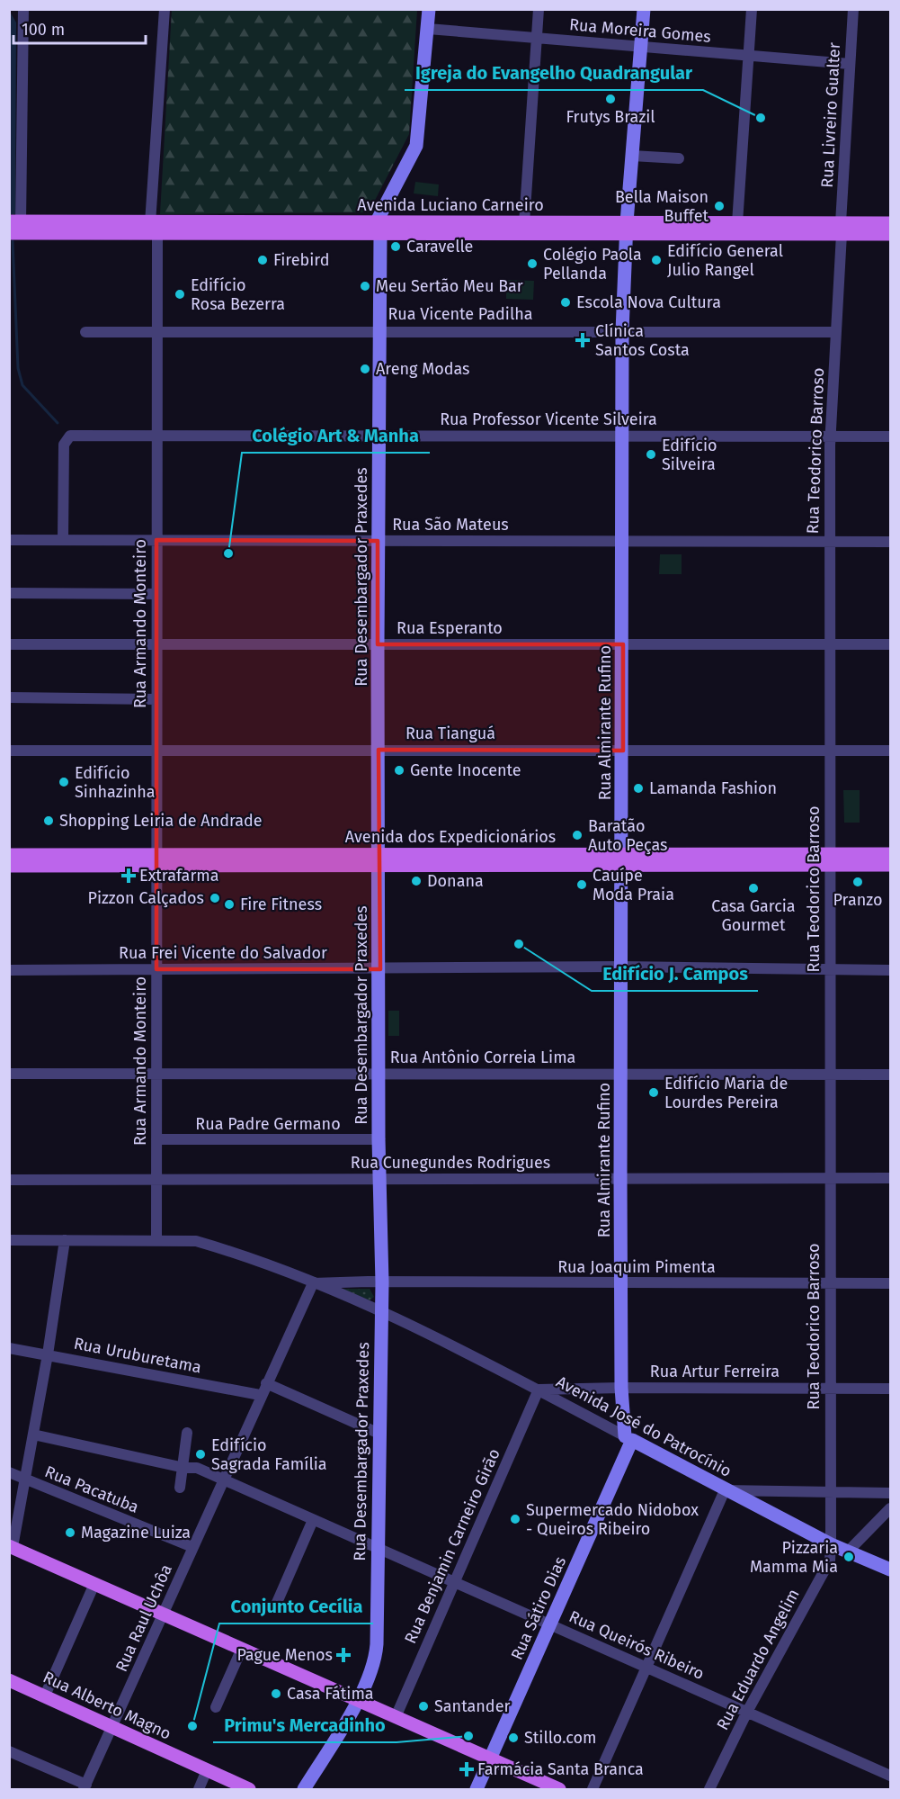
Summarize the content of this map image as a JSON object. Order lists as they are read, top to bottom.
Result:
{
  "streets": {
    "main road": ["Avenida Luciano Carneiro", "Avenida dos Expedicionários", "Rua Alberto Magno"],
    "street": [
      "Rua Moreira Gomes",
      "Rua Livreiro Gualter",
      "Rua Vicente Padilha",
      "Rua Professor Vicente Silveira",
      "Rua Teodorico Barroso",
      "Rua São Mateus",
      "Rua Desembargador Praxedes",
      "Rua Armando Monteiro",
      "Rua Esperanto",
      "Rua Almirante Rufino",
      "Rua Tianguá",
      "Rua Frei Vicente do Salvador",
      "Rua Antônio Correia Lima",
      "Rua Padre Germano",
      "Rua Cunegundes Rodrigues",
      "Rua Joaquim Pimenta",
      "Rua Uruburetama",
      "Rua Artur Ferreira",
      "Avenida José do Patrocínio",
      "Rua Pacatuba",
      "Rua Benjamin Carneiro Girão",
      "Rua Sátiro Dias",
      "Rua Raul Uchôa",
      "Rua Queirós Ribeiro",
      "Rua Eduardo Angelim"
    ]
  },
  "crossings": [
    ["Rua Moreira Gomes", "Rua Livreiro Gualter"],
    ["Rua Moreira Gomes", "Rua Almirante Rufino"],
    ["Rua Livreiro Gualter", "Avenida Luciano Carneiro"],
    ["Rua Livreiro Gualter", "Rua Teodorico Barroso"],
    ["Avenida Luciano Carneiro", "Rua Teodorico Barroso"],
    ["Avenida Luciano Carneiro", "Rua Desembargador Praxedes"],
    ["Avenida Luciano Carneiro", "Rua Armando Monteiro"],
    ["Avenida Luciano Carneiro", "Rua Almirante Rufino"],
    ["Rua Vicente Padilha", "Rua Teodorico Barroso"],
    ["Rua Vicente Padilha", "Rua Desembargador Praxedes"],
    ["Rua Vicente Padilha", "Rua Armando Monteiro"],
    ["Rua Vicente Padilha", "Rua Almirante Rufino"],
    ["Rua Professor Vicente Silveira", "Rua Teodorico Barroso"],
    ["Rua Professor Vicente Silveira", "Rua São Mateus"],
    ["Rua Professor Vicente Silveira", "Rua Desembargador Praxedes"],
    ["Rua Professor Vicente Silveira", "Rua Armando Monteiro"],
    ["Rua Professor Vicente Silveira", "Rua Almirante Rufino"],
    ["Rua Teodorico Barroso", "Rua São Mateus"],
    ["Rua Teodorico Barroso", "Rua Esperanto"],
    ["Rua Teodorico Barroso", "Rua Tianguá"],
    ["Rua Teodorico Barroso", "Avenida dos Expedicionários"],
    ["Rua Teodorico Barroso", "Rua Frei Vicente do Salvador"],
    ["Rua Teodorico Barroso", "Rua Antônio Correia Lima"],
    ["Rua Teodorico Barroso", "Rua Cunegundes Rodrigues"],
    ["Rua Teodorico Barroso", "Rua Joaquim Pimenta"],
    ["Rua Teodorico Barroso", "Rua Artur Ferreira"],
    ["Rua Teodorico Barroso", "Avenida José do Patrocínio"],
    ["Rua Teodorico Barroso", "Rua Eduardo Angelim"],
    ["Rua São Mateus", "Rua Desembargador Praxedes"],
    ["Rua São Mateus", "Rua Armando Monteiro"],
    ["Rua São Mateus", "Rua Almirante Rufino"],
    ["Rua Desembargador Praxedes", "Rua Esperanto"],
    ["Rua Desembargador Praxedes", "Rua Tianguá"],
    ["Rua Desembargador Praxedes", "Avenida dos Expedicionários"],
    ["Rua Desembargador Praxedes", "Rua Frei Vicente do Salvador"],
    ["Rua Desembargador Praxedes", "Rua Antônio Correia Lima"],
    ["Rua Desembargador Praxedes", "Rua Padre Germano"],
    ["Rua Desembargador Praxedes", "Rua Cunegundes Rodrigues"],
    ["Rua Desembargador Praxedes", "Rua Joaquim Pimenta"],
    ["Rua Desembargador Praxedes", "Avenida José do Patrocínio"],
    ["Rua Desembargador Praxedes", "Rua Queirós Ribeiro"],
    ["Rua Armando Monteiro", "Rua Esperanto"],
    ["Rua Armando Monteiro", "Rua Tianguá"],
    ["Rua Armando Monteiro", "Avenida dos Expedicionários"],
    ["Rua Armando Monteiro", "Rua Frei Vicente do Salvador"],
    ["Rua Armando Monteiro", "Rua Antônio Correia Lima"],
    ["Rua Armando Monteiro", "Rua Padre Germano"],
    ["Rua Armando Monteiro", "Rua Cunegundes Rodrigues"],
    ["Rua Armando Monteiro", "Avenida José do Patrocínio"],
    ["Rua Esperanto", "Rua Almirante Rufino"],
    ["Rua Almirante Rufino", "Rua Tianguá"],
    ["Rua Almirante Rufino", "Avenida dos Expedicionários"],
    ["Rua Almirante Rufino", "Rua Frei Vicente do Salvador"],
    ["Rua Almirante Rufino", "Rua Antônio Correia Lima"],
    ["Rua Almirante Rufino", "Rua Cunegundes Rodrigues"],
    ["Rua Almirante Rufino", "Rua Joaquim Pimenta"],
    ["Rua Almirante Rufino", "Rua Artur Ferreira"],
    ["Rua Almirante Rufino", "Avenida José do Patrocínio"],
    ["Rua Almirante Rufino", "Rua Sátiro Dias"],
    ["Rua Joaquim Pimenta", "Avenida José do Patrocínio"],
    ["Rua Joaquim Pimenta", "Rua Raul Uchôa"],
    ["Rua Uruburetama", "Rua Raul Uchôa"],
    ["Rua Artur Ferreira", "Avenida José do Patrocínio"],
    ["Rua Artur Ferreira", "Rua Benjamin Carneiro Girão"],
    ["Avenida José do Patrocínio", "Rua Benjamin Carneiro Girão"],
    ["Avenida José do Patrocínio", "Rua Sátiro Dias"],
    ["Avenida José do Patrocínio", "Rua Raul Uchôa"],
    ["Avenida José do Patrocínio", "Rua Eduardo Angelim"],
    ["Rua Pacatuba", "Rua Raul Uchôa"],
    ["Rua Benjamin Carneiro Girão", "Rua Queirós Ribeiro"],
    ["Rua Sátiro Dias", "Rua Queirós Ribeiro"],
    ["Rua Raul Uchôa", "Rua Queirós Ribeiro"],
    ["Rua Raul Uchôa", "Rua Alberto Magno"],
    ["Rua Queirós Ribeiro", "Rua Eduardo Angelim"]
  ],
  "places": {
    "other": [
      "Frutys Brazil",
      "Igreja do Evangelho Quadrangular",
      "Bella Maison Buffet",
      "Caravelle",
      "Firebird",
      "Edifício General Julio Rangel",
      "Colégio Paola Pellanda",
      "Meu Sertão Meu Bar",
      "Edifício Rosa Bezerra",
      "Escola Nova Cultura",
      "Areng Modas",
      "Edifício Silveira",
      "Colégio Art & Manha",
      "Gente Inocente",
      "Edifício Sinhazinha",
      "Lamanda Fashion",
      "Shopping Leiria de Andrade",
      "Baratão Auto Peças",
      "Donana",
      "Pranzo",
      "Cauípe Moda Praia",
      "Casa Garcia Gourmet",
      "Pizzon Calçados",
      "Fire Fitness",
      "Edifício J. Campos",
      "Edifício Maria de Lourdes Pereira",
      "Edifício Sagrada Família",
      "Supermercado Nidobox - Queiros Ribeiro",
      "Magazine Luiza",
      "Pizzaria Mamma Mia",
      "Casa Fátima",
      "Santander",
      "Conjunto Cecília",
      "Primu's Mercadinho",
      "Stillo.com"
    ],
    "health": [
      "Clínica Santos Costa",
      "Extrafarma",
      "Pague Menos",
      "Farmácia Santa Branca"
    ]
  },
  "scale_bar": "100 m"
}
